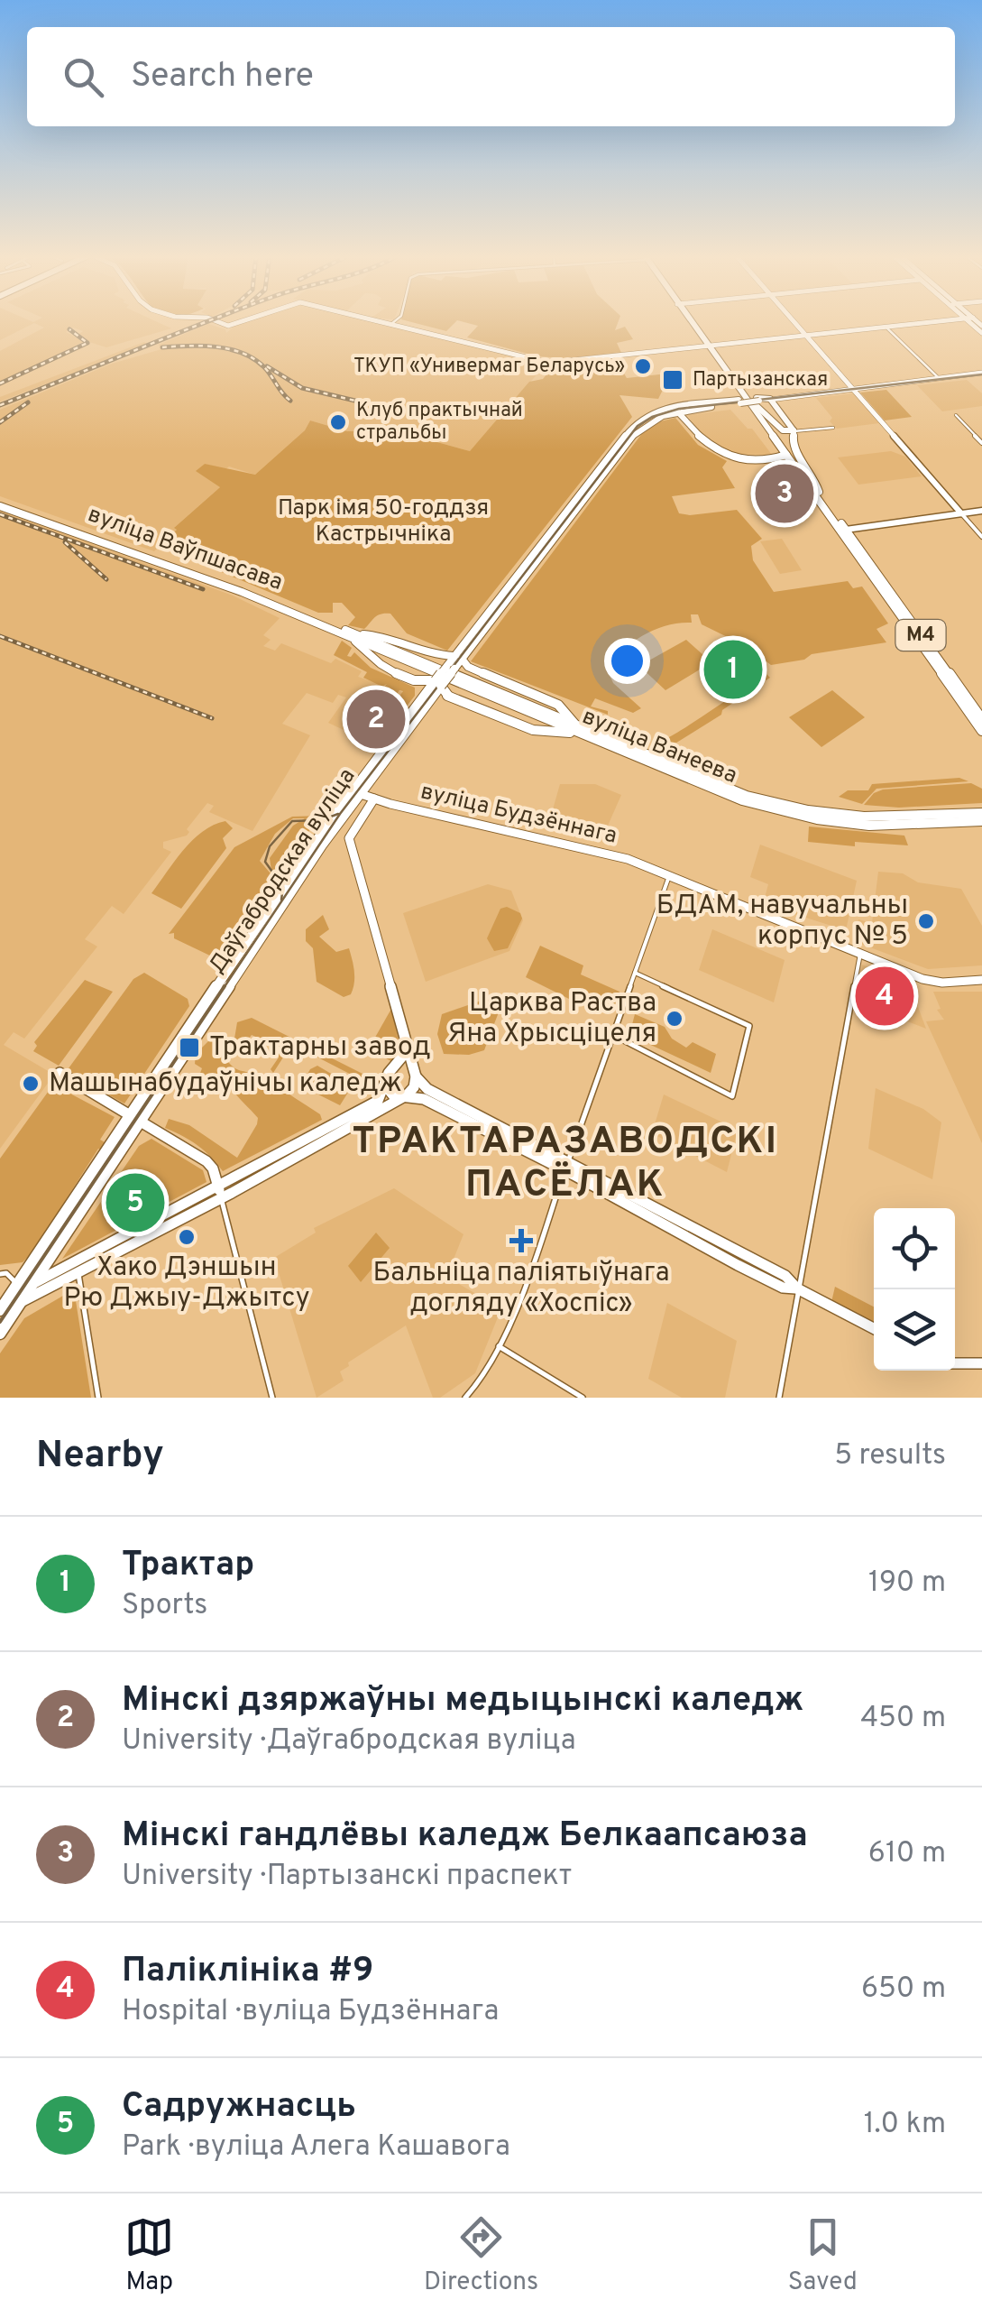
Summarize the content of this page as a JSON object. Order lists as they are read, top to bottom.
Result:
{
  "streets": {
    "main road": [
      "вуліца Ваўпшасава",
      "М4",
      "вуліца Ванеева",
      "Даўгабродская вуліца"
    ],
    "street": ["вуліца Будзённага"]
  },
  "crossings": [
    ["вуліца Ваўпшасава", "вуліца Ванеева"],
    ["М4", "Даўгабродская вуліца"],
    ["вуліца Будзённага", "Даўгабродская вуліца"]
  ],
  "districts": ["ТРАКТАРАЗАВОДСКІ ПАСЁЛАК"],
  "parks": ["Парк імя 50-годдзя Кастрычніка"],
  "places": {
    "other": [
      "ТКУП «Универмаг Беларусь»",
      "Клуб практычнай стральбы",
      "БДАМ, навучальны корпус № 5",
      "Царква Раства Яна Хрысціцеля",
      "Машынабудаўнічы каледж",
      "Хако Дэншын Рю Джыу-Джытсу"
    ],
    "transit": ["Партызанская", "Трактарны завод"],
    "health": ["Бальніца паліятыўнага догляду «Хоспіс»"]
  },
  "page": {
    "search": "Search here",
    "pins": [
      "3",
      "1",
      "2",
      "4",
      "5"
    ],
    "heading": ["Nearby", "5 results"],
    "list": [
      {
        "mark": "1",
        "name": "Трактар",
        "note": "Sports",
        "value": "190 m"
      },
      {
        "mark": "2",
        "name": "Мінскі дзяржаўны медыцынскі каледж",
        "note": "University · Даўгабродская вуліца",
        "value": "450 m"
      },
      {
        "mark": "3",
        "name": "Мінскі гандлёвы каледж Белкаапсаюза",
        "note": "University · Партызанскі праспект",
        "value": "610 m"
      },
      {
        "mark": "4",
        "name": "Паліклініка #9",
        "note": "Hospital · вуліца Будзённага",
        "value": "650 m"
      },
      {
        "mark": "5",
        "name": "Садружнасць",
        "note": "Park · вуліца Алега Кашавога",
        "value": "1.0 km"
      }
    ],
    "nav": ["Map", "Directions", "Saved"]
  }
}
